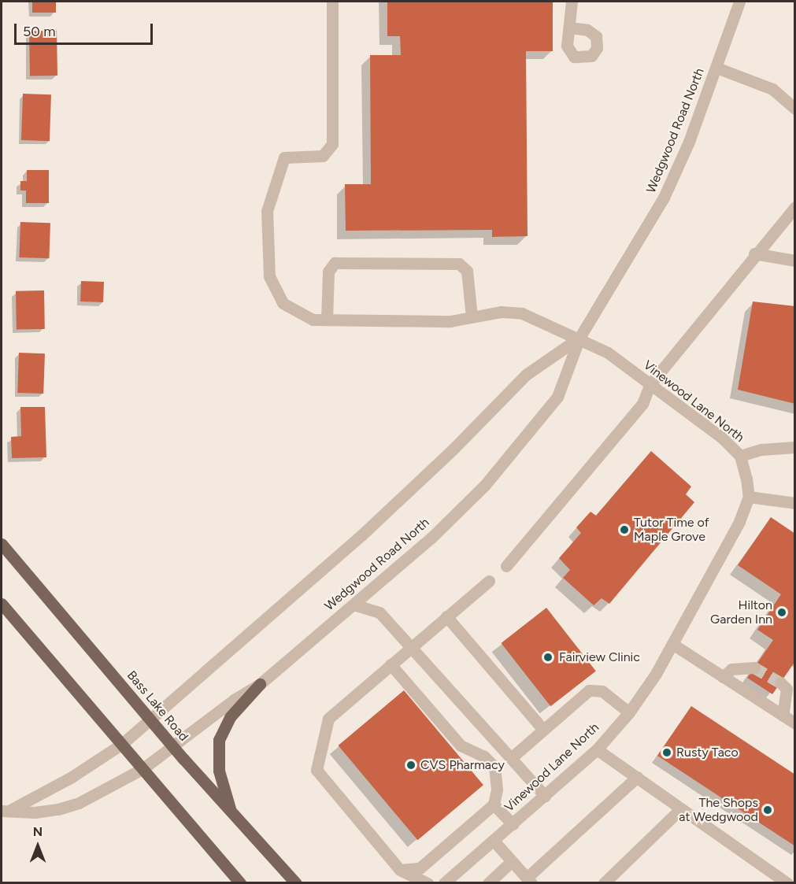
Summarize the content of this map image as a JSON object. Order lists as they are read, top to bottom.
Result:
{
  "streets": {
    "main road": ["Bass Lake Road"],
    "street": ["Wedgwood Road North", "Vinewood Lane North"]
  },
  "crossings": [
    ["Wedgwood Road North", "Vinewood Lane North"],
    ["Wedgwood Road North", "Bass Lake Road"]
  ],
  "places": [
    "Tutor Time of Maple Grove",
    "Hilton Garden Inn",
    "Fairview Clinic",
    "Rusty Taco",
    "CVS Pharmacy",
    "The Shops at Wedgwood"
  ],
  "scale_bar": "50 m",
  "north": "top"
}
